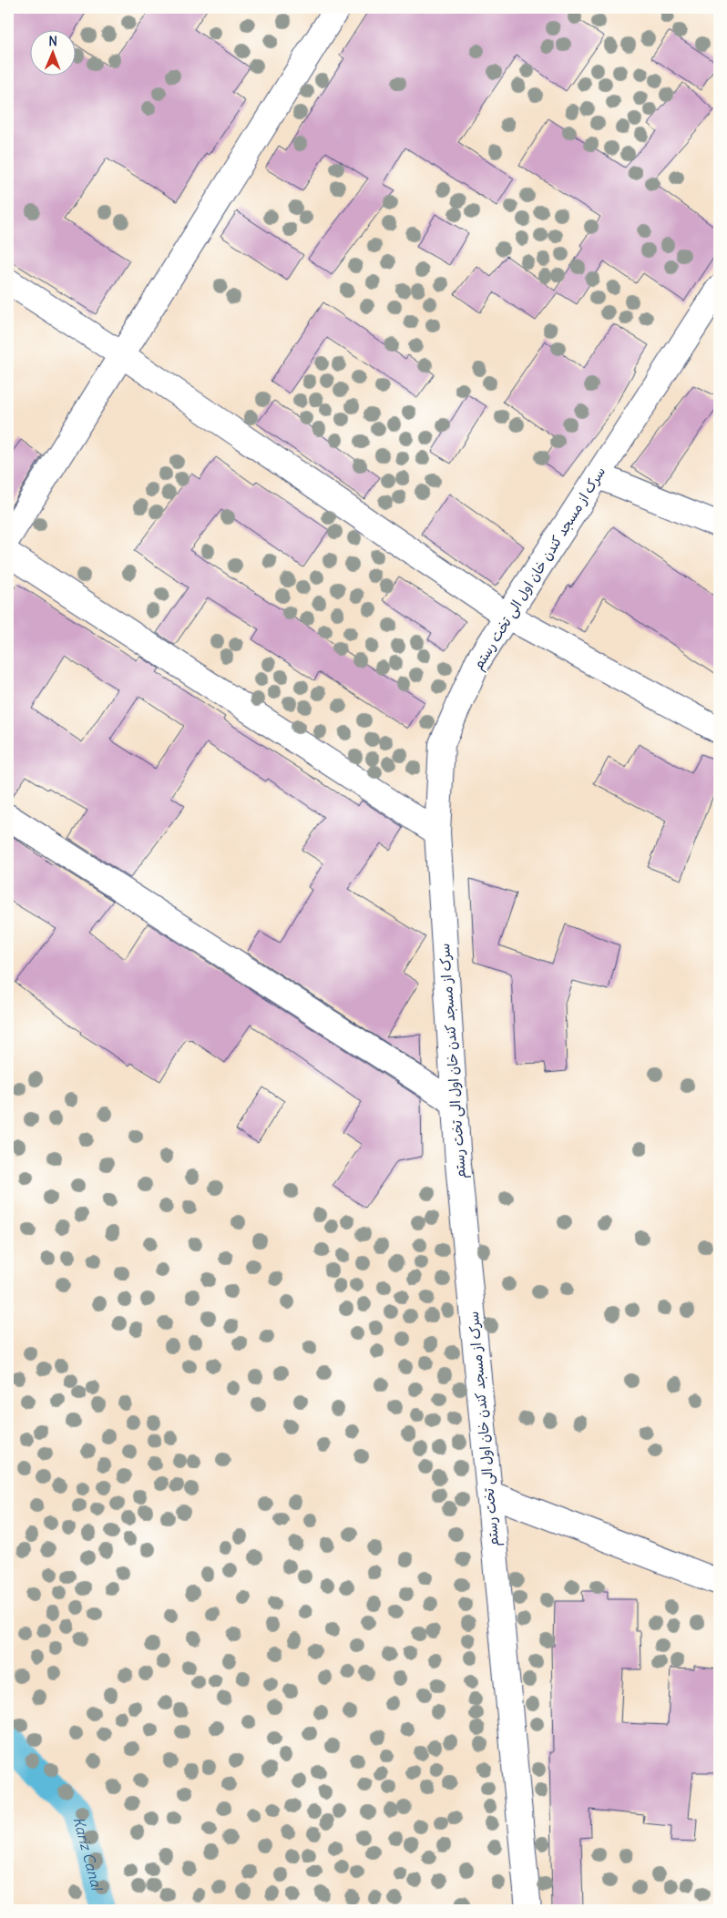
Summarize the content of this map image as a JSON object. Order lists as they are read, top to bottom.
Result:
{
  "streets": {
    "street": ["سرک از مسجد کندن خان اول الی تخت رستم"]
  },
  "water": ["Kariz Canal"],
  "north": "top"
}
